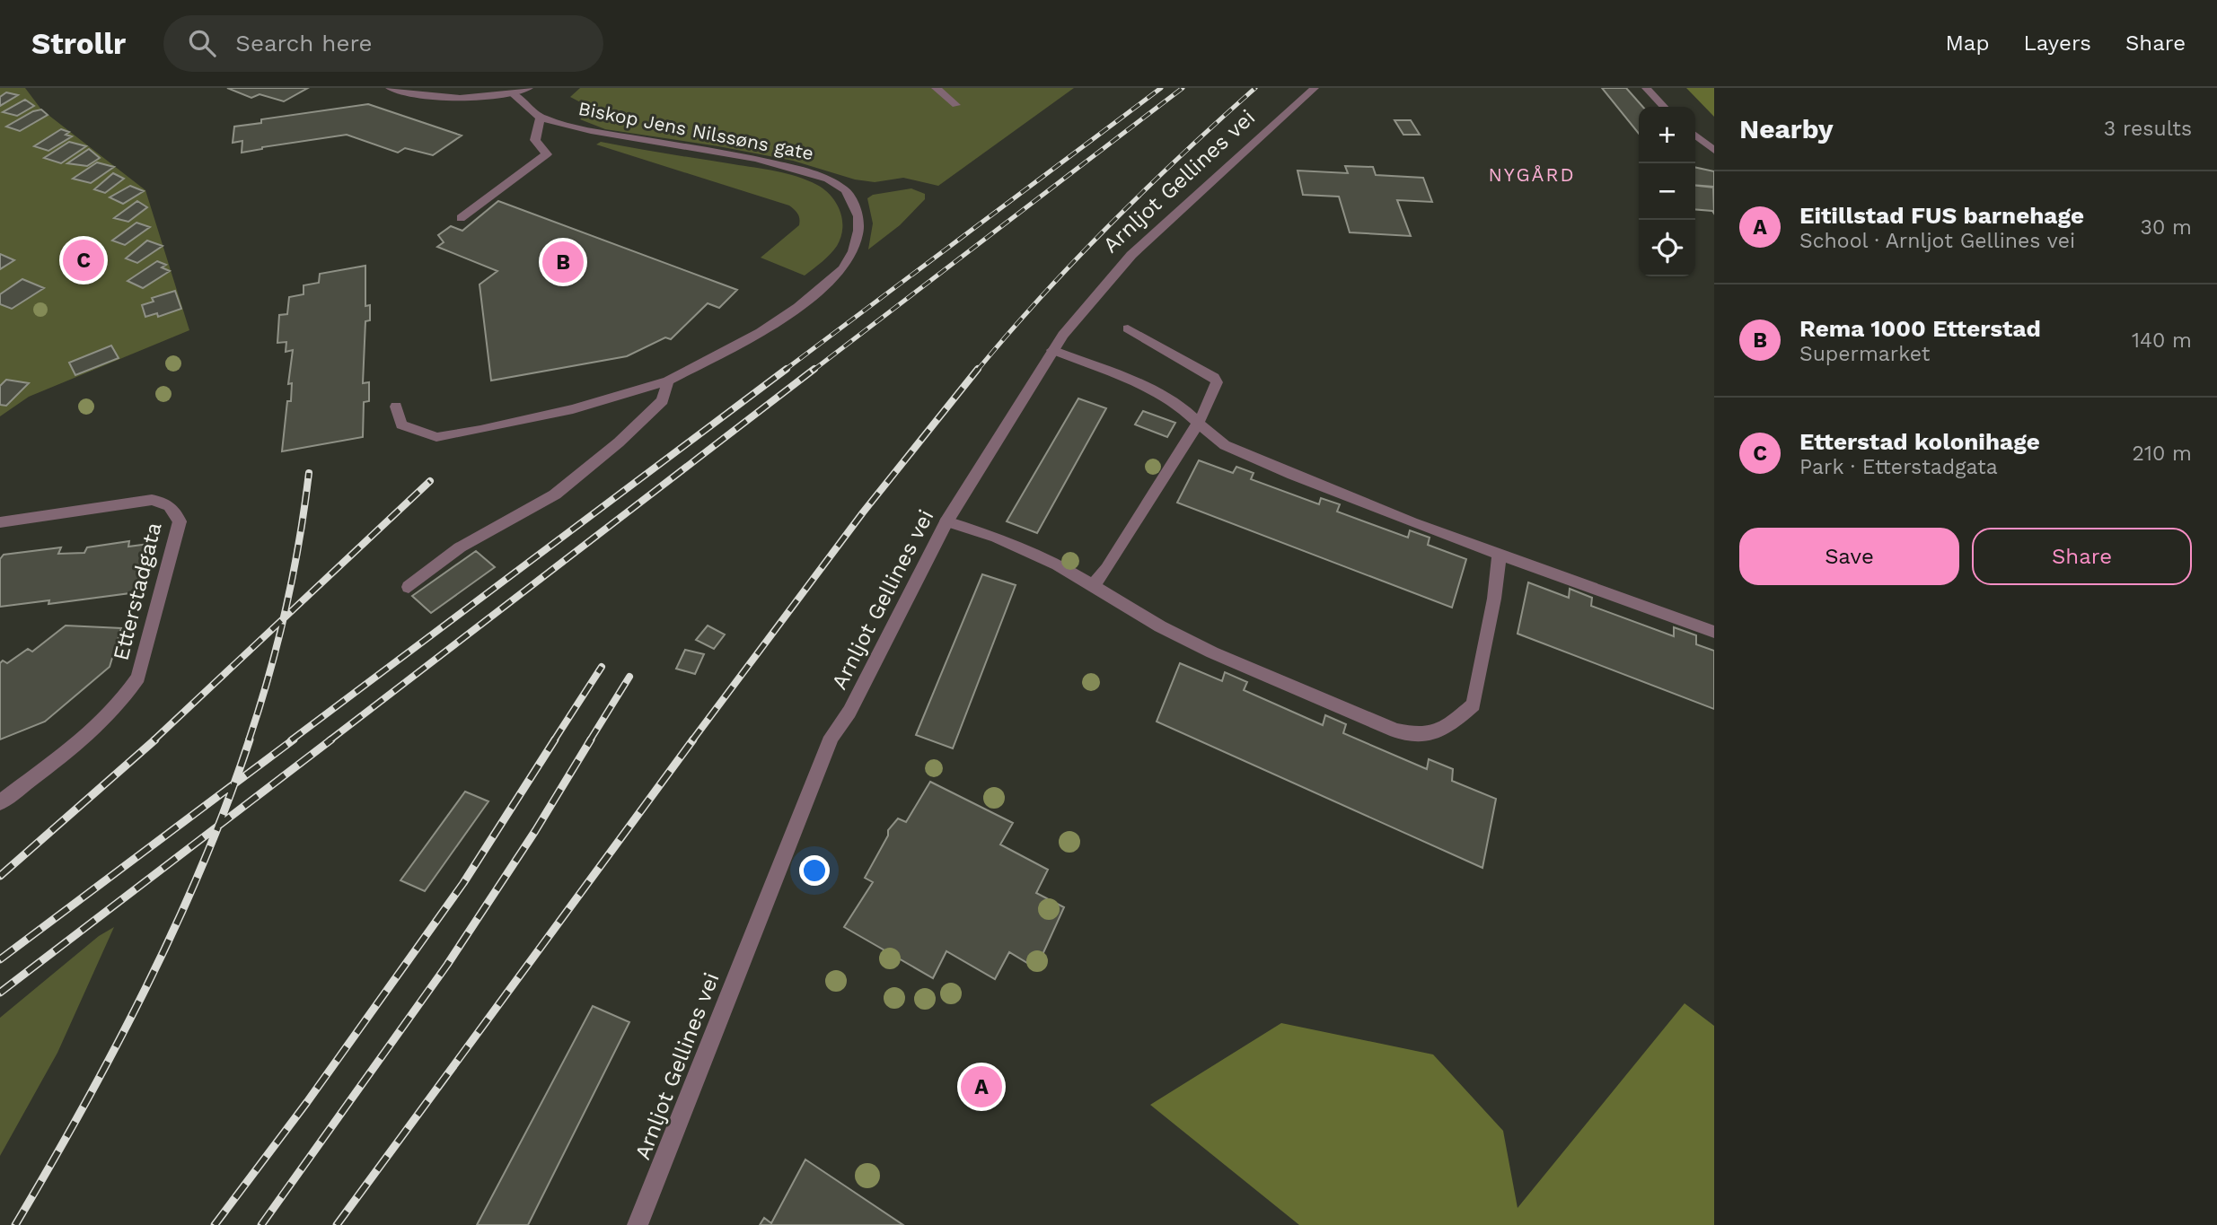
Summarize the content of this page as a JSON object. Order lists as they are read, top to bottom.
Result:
{
  "streets": {
    "street": ["Biskop Jens Nilssøns gate", "Arnljot Gellines vei", "Etterstadgata"]
  },
  "districts": ["NYGÅRD"],
  "page": {
    "header": "Strollr",
    "search": "Search here",
    "nav": ["Map", "Layers", "Share"],
    "heading": ["Nearby", "3 results"],
    "map_buttons": ["+", "−"],
    "list": [
      {
        "mark": "A",
        "name": "Eitillstad FUS barnehage",
        "note": "School · Arnljot Gellines vei",
        "value": "30 m"
      },
      {
        "mark": "B",
        "name": "Rema 1000 Etterstad",
        "note": "Supermarket",
        "value": "140 m"
      },
      {
        "mark": "C",
        "name": "Etterstad kolonihage",
        "note": "Park · Etterstadgata",
        "value": "210 m"
      }
    ],
    "pins": ["C", "B", "A"],
    "buttons": ["Save", "Share"]
  }
}
